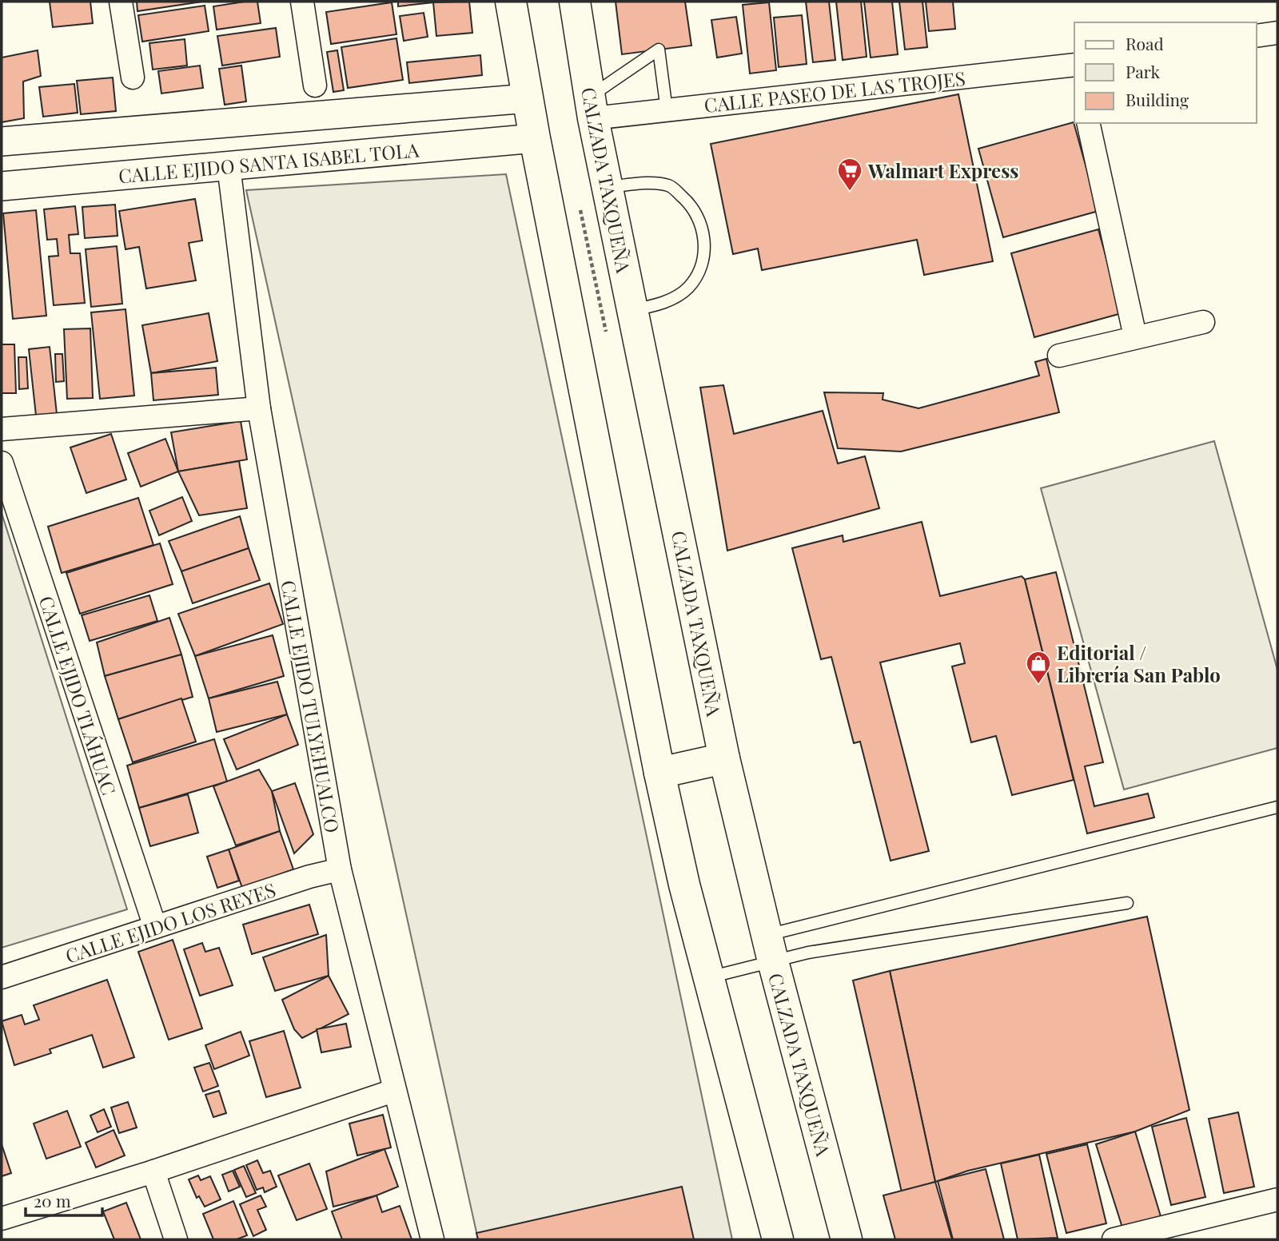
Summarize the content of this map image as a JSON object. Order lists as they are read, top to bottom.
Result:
{
  "streets": {
    "main road": ["CALZADA TAXQUEÑA"],
    "street": [
      "CALLE PASEO DE LAS TROJES",
      "CALLE EJIDO SANTA ISABEL TOLA",
      "CALLE EJIDO TLÁHUAC",
      "CALLE EJIDO TULYEHUALCO",
      "CALLE EJIDO LOS REYES"
    ]
  },
  "crossings": [
    ["CALLE PASEO DE LAS TROJES", "CALZADA TAXQUEÑA"],
    ["CALLE EJIDO SANTA ISABEL TOLA", "CALLE EJIDO TULYEHUALCO"],
    ["CALLE EJIDO TLÁHUAC", "CALLE EJIDO LOS REYES"],
    ["CALLE EJIDO TULYEHUALCO", "CALLE EJIDO LOS REYES"]
  ],
  "places": {
    "supermarket": ["Walmart Express"],
    "shop": ["Editorial / Librería San Pablo"]
  },
  "legend": ["Road", "Park", "Building"],
  "scale_bar": "20 m"
}
